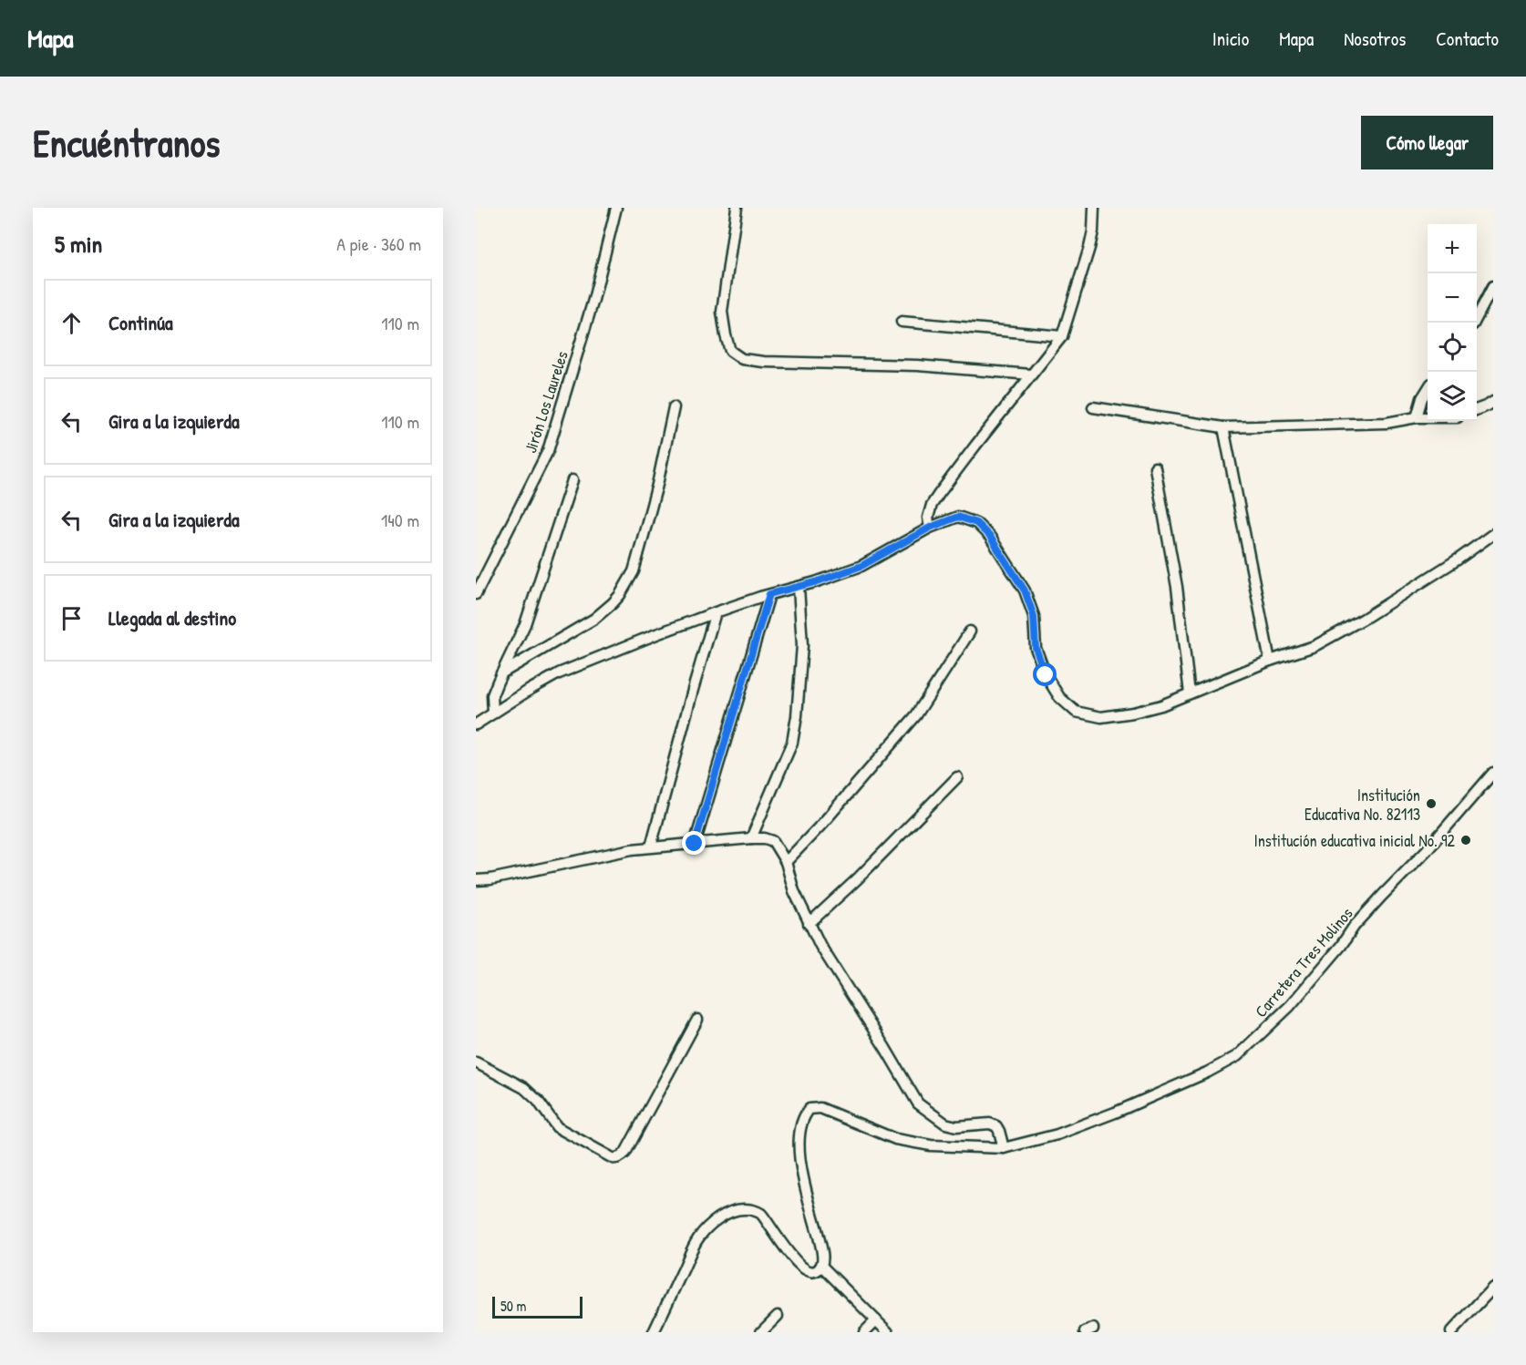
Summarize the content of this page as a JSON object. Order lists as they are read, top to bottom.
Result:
{
  "streets": {
    "street": ["Jirón Los Laureles", "Carretera Tres Molinos"]
  },
  "places": ["Institución Educativa No. 82113", "Institución educativa inicial No. 92"],
  "scale_bar": "50 m",
  "page": {
    "header": "Mapa",
    "nav": [
      "Inicio",
      "Mapa",
      "Nosotros",
      "Contacto"
    ],
    "buttons": "Cómo llegar",
    "title": "Encuéntranos",
    "heading": ["5 min", "A pie · 360 m"],
    "map_buttons": ["+", "−"],
    "list": [
      ["Continúa", "110 m"],
      ["Gira a la izquierda", "110 m"],
      ["Gira a la izquierda", "140 m"],
      "Llegada al destino"
    ],
    "scale": "50 m"
  }
}
